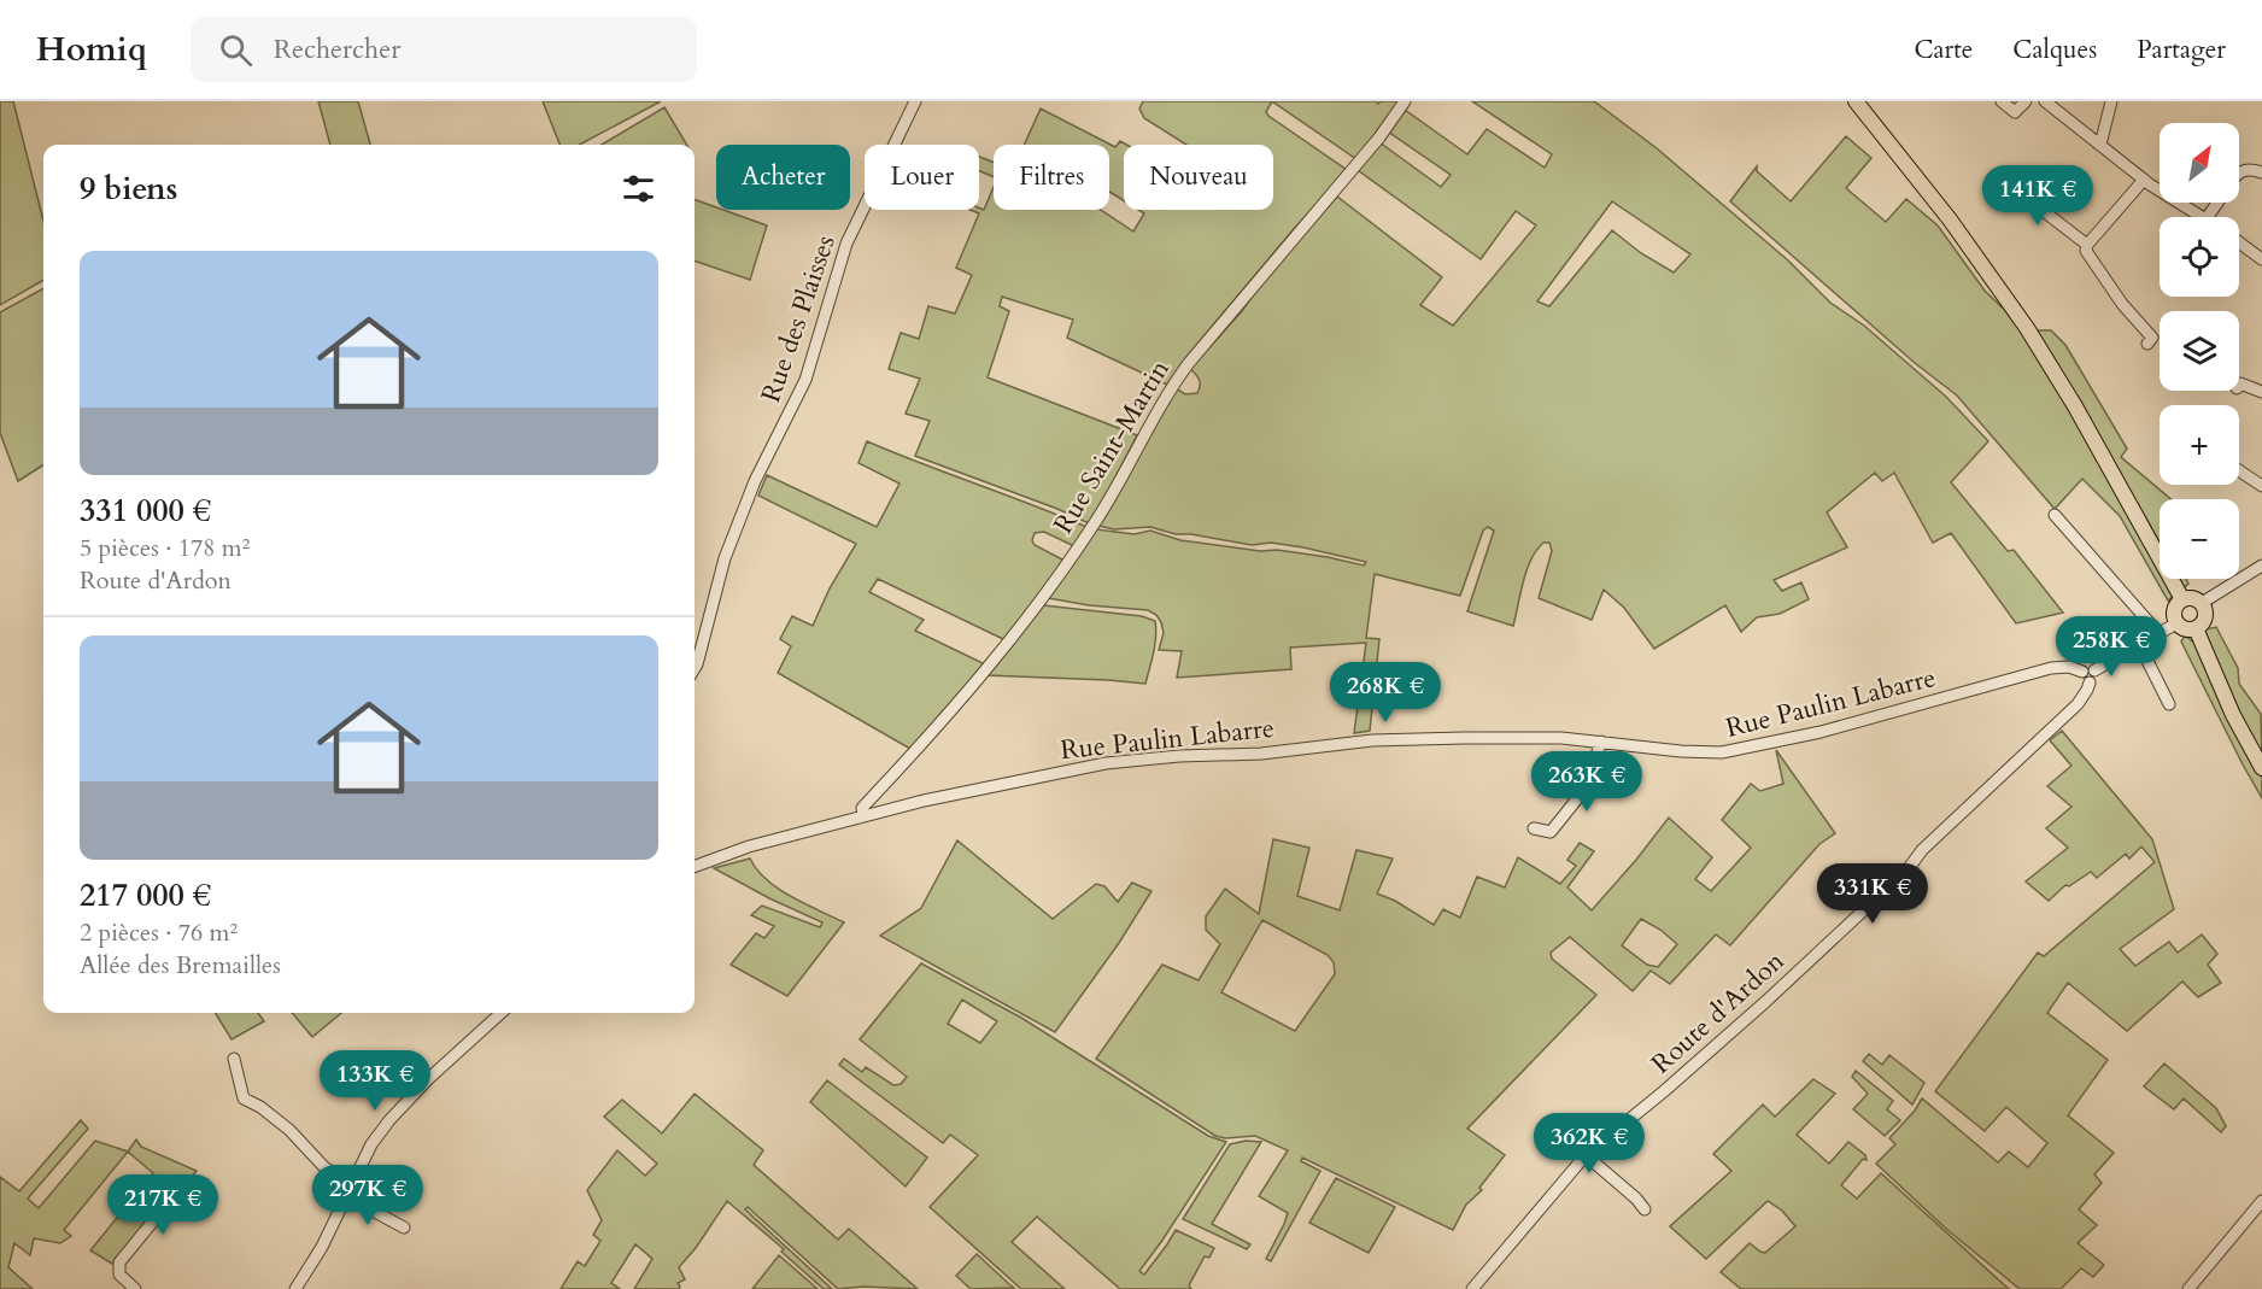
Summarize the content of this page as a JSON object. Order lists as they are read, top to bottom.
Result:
{
  "streets": {
    "street": [
      "Rue des Plaisses",
      "Rue Saint-Martin",
      "Rue Paulin Labarre",
      "Route d'Ardon"
    ]
  },
  "crossings": [
    ["Rue Saint-Martin", "Rue Paulin Labarre"],
    ["Rue Paulin Labarre", "Route d'Ardon"]
  ],
  "north": "top right",
  "page": {
    "header": "Homiq",
    "search": "Rechercher",
    "nav": ["Carte", "Calques", "Partager"],
    "map_buttons": ["+", "−"],
    "chip": [
      "Acheter",
      "Louer",
      "Filtres",
      "Nouveau"
    ],
    "heading": "9 biens",
    "price": [
      "141K €",
      "258K €",
      "268K €",
      "263K €",
      "331K €",
      "133K €",
      "362K €",
      "297K €",
      "217K €"
    ],
    "list": [
      {
        "name": "331 000 €",
        "note": "5 pièces · 178 m² · Route d'Ardon"
      },
      {
        "name": "217 000 €",
        "note": "2 pièces · 76 m² · Allée des Bremailles"
      }
    ]
  }
}
